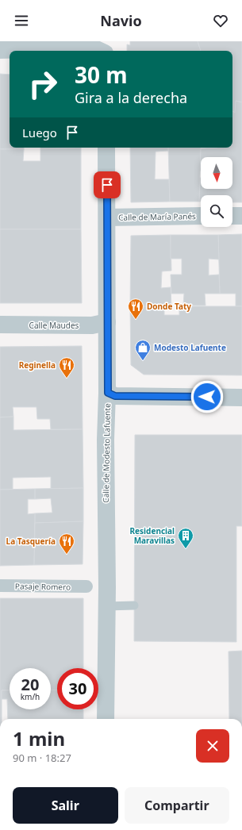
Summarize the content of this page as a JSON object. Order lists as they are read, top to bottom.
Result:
{
  "streets": {
    "street": [
      "Calle de María Panés",
      "Calle Maudes",
      "Calle de Modesto Lafuente",
      "Pasaje Romero"
    ]
  },
  "crossings": [
    ["Calle de María Panés", "Calle de Modesto Lafuente"],
    ["Calle Maudes", "Calle de Modesto Lafuente"]
  ],
  "places": {
    "restaurant": ["Donde Taty", "Reginella", "La Tasquería"],
    "shop": ["Modesto Lafuente"],
    "building": ["Residencial Maravillas"]
  },
  "north": "bottom",
  "page": {
    "header": "Navio",
    "turn": ["30 m", "Gira a la derecha"],
    "then": "Luego",
    "speed": "20 km/h",
    "limit": "30",
    "heading": ["1 min", "90 m · 18:27"],
    "buttons": ["Salir", "Compartir"]
  }
}
